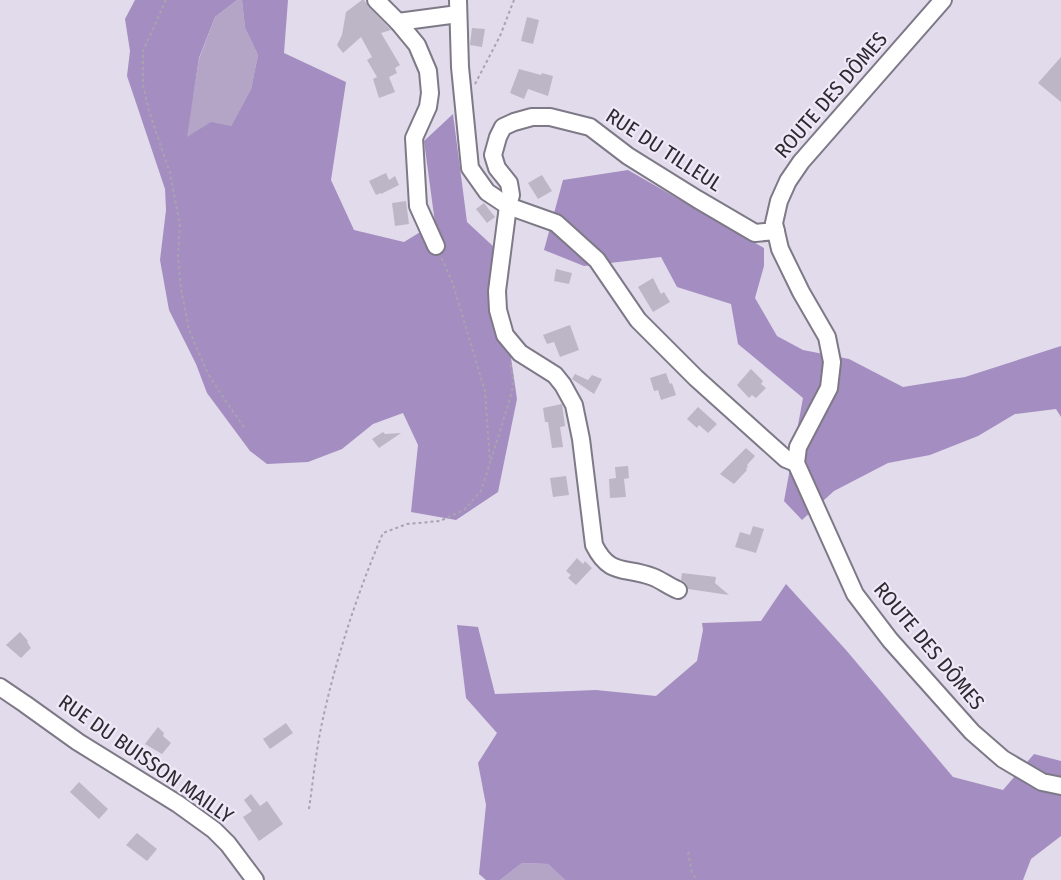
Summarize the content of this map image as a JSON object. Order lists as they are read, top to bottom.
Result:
{
  "streets": {
    "street": ["ROUTE DES DÔMES", "RUE DU TILLEUL", "RUE DU BUISSON MAILLY"]
  },
  "crossings": [
    ["ROUTE DES DÔMES", "RUE DU TILLEUL"]
  ]
}
